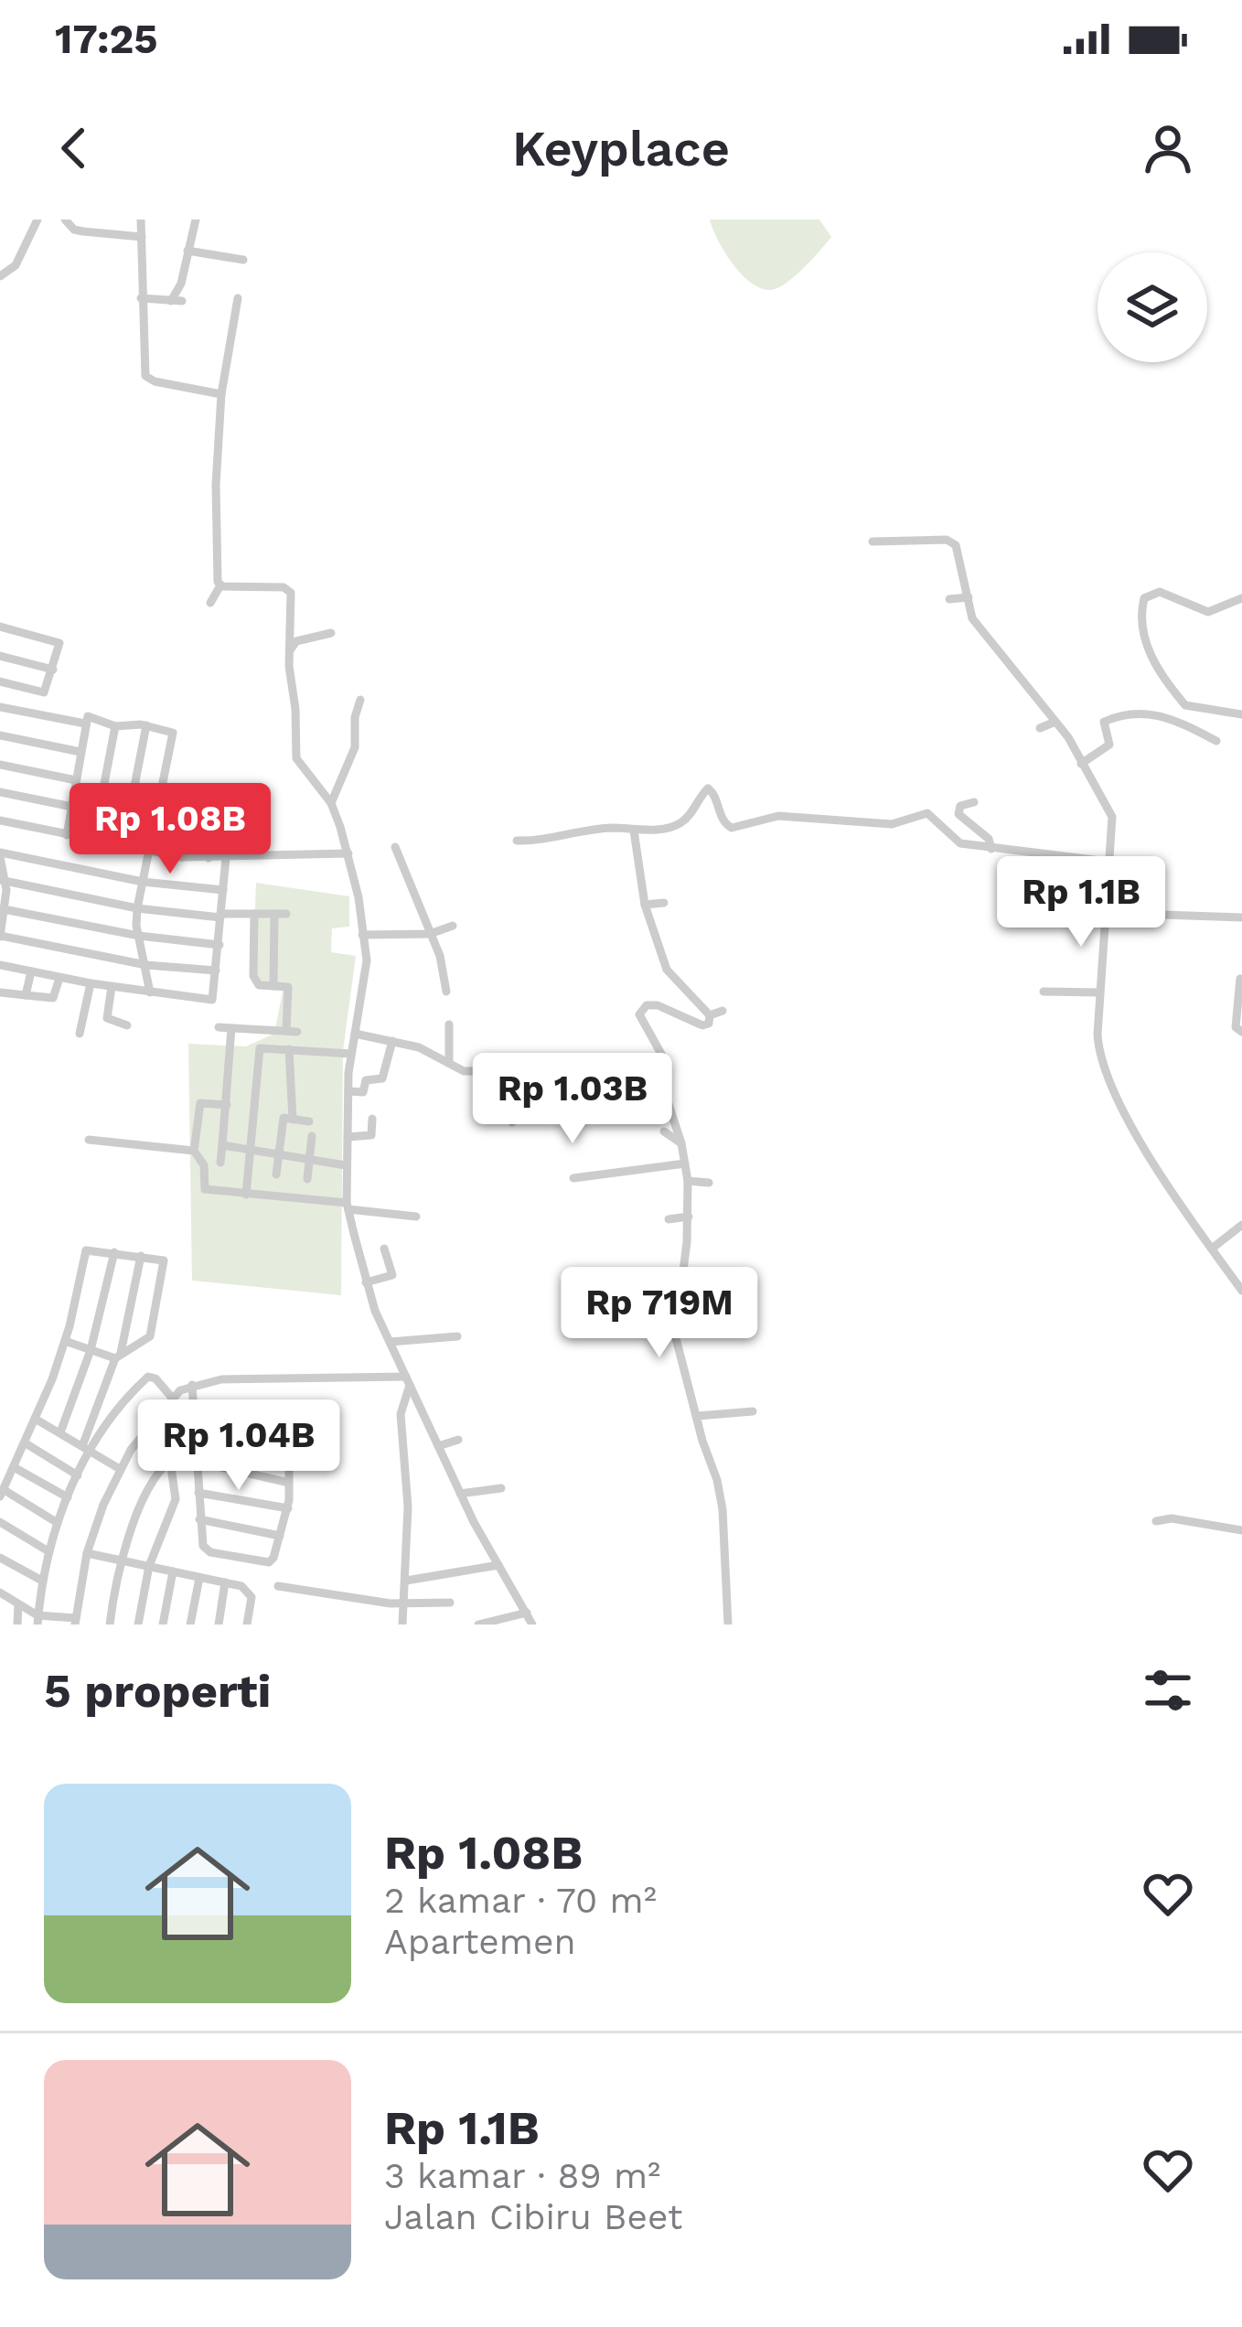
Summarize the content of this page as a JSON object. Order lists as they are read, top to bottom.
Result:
{
  "page": {
    "status": "17:25",
    "header": "Keyplace",
    "price": [
      "Rp 1.08B",
      "Rp 1.1B",
      "Rp 1.03B",
      "Rp 719M",
      "Rp 1.04B"
    ],
    "heading": "5 properti",
    "list": [
      {
        "name": "Rp 1.08B",
        "note": "2 kamar · 70 m² · Apartemen"
      },
      {
        "name": "Rp 1.1B",
        "note": "3 kamar · 89 m² · Jalan Cibiru Beet"
      }
    ]
  }
}
